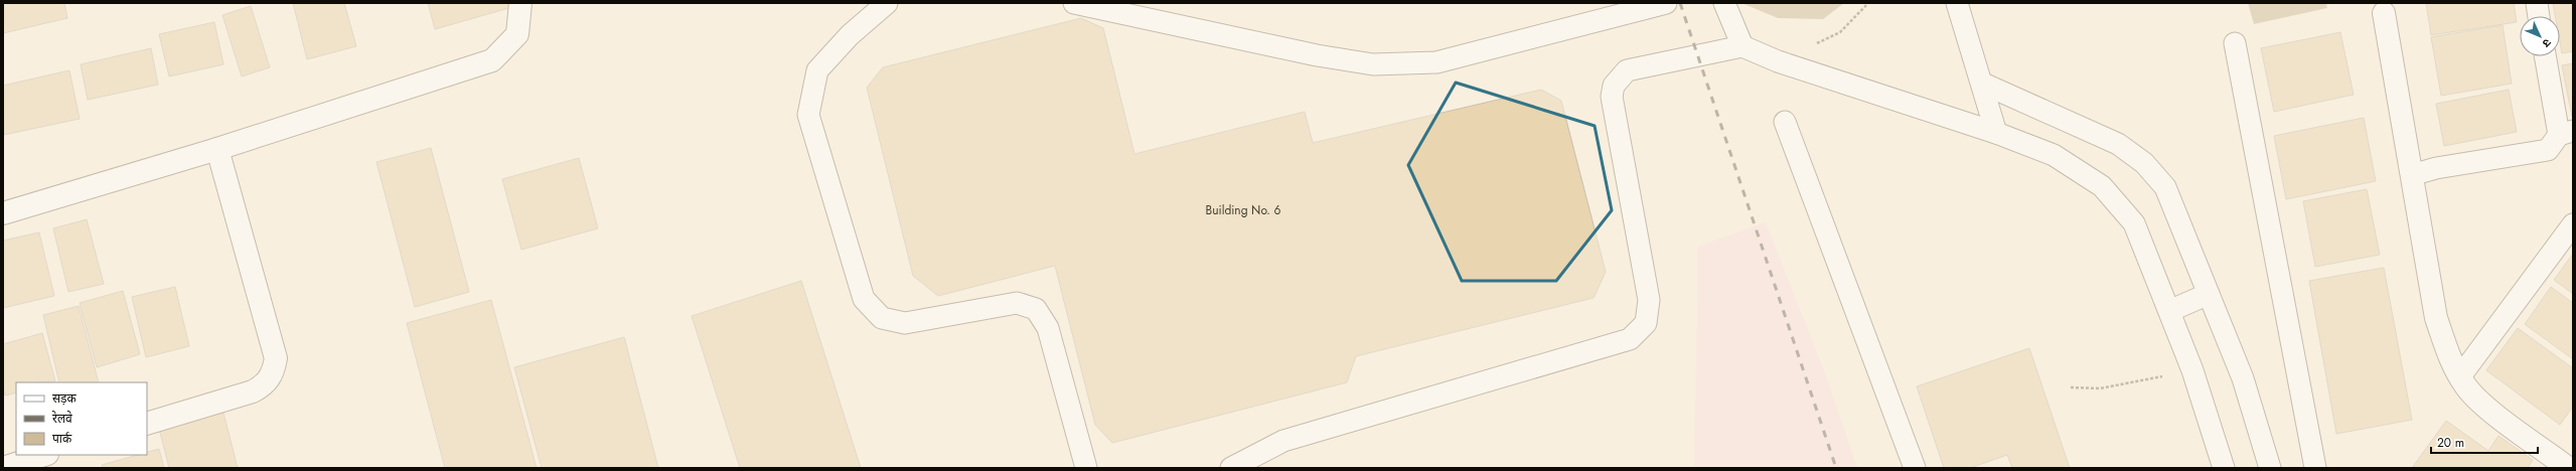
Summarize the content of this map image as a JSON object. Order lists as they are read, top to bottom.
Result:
{
  "house_numbers": ["Building No. 6"],
  "legend": ["सड़क", "रेलवे", "पार्क"],
  "scale_bar": "20 m",
  "north": "bottom right"
}
